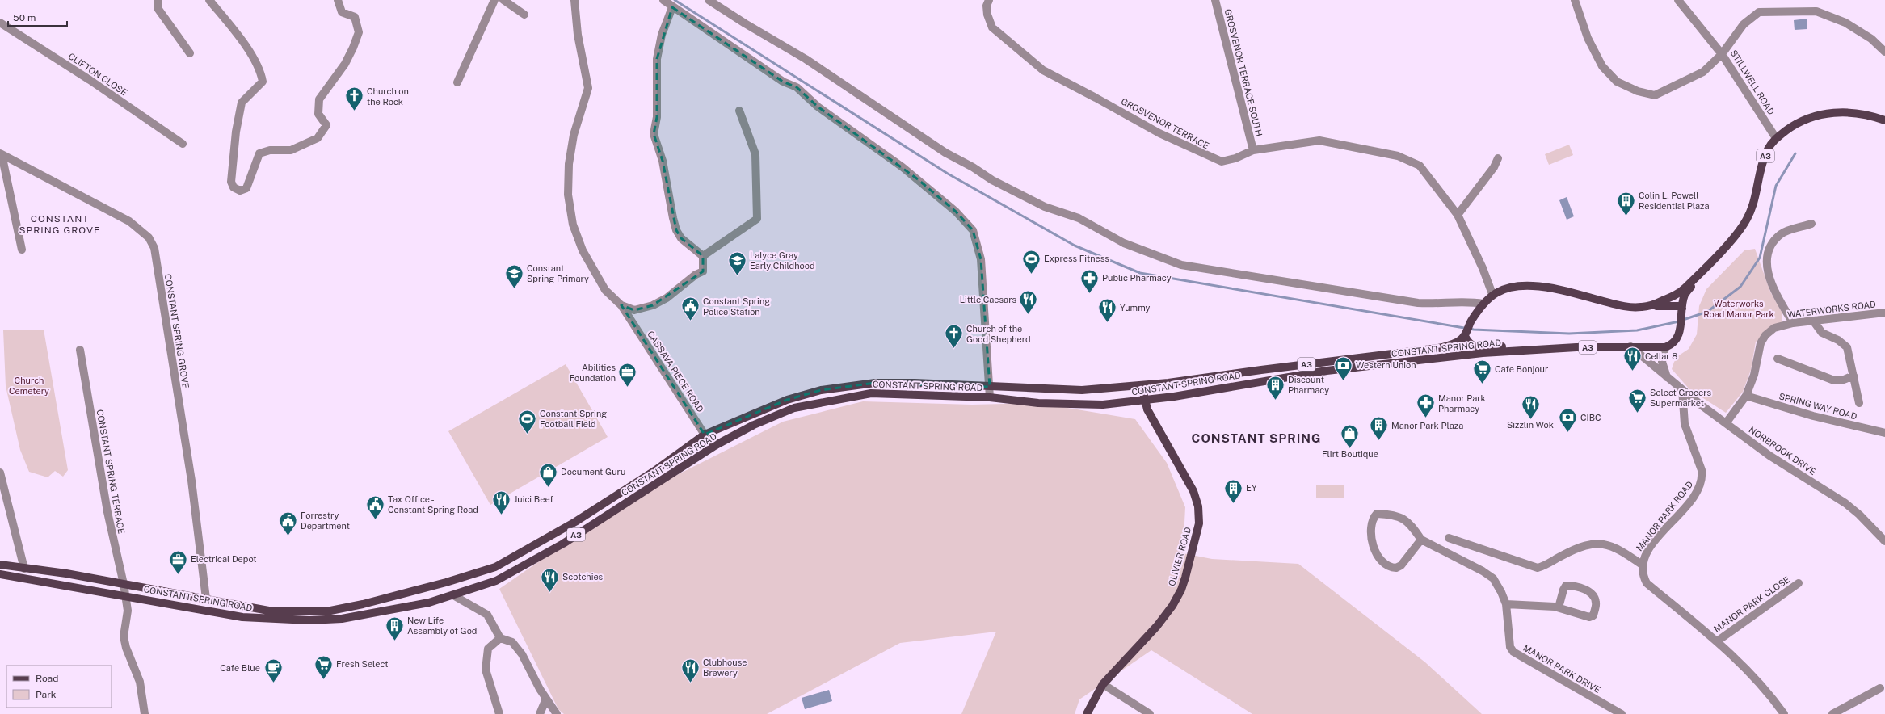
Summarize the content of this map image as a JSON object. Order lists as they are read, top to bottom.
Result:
{
  "streets": {
    "main road": ["A3", "CONSTANT SPRING ROAD", "OLIVIER ROAD"],
    "street": [
      "GROSVENOR TERRACE SOUTH",
      "CLIFTON CLOSE",
      "STILLWELL ROAD",
      "GROSVENOR TERRACE",
      "WATERWORKS ROAD",
      "CONSTANT SPRING GROVE",
      "CASSAVA PIECE ROAD",
      "SPRING WAY ROAD",
      "NORBROOK DRIVE",
      "CONSTANT SPRING TERRACE",
      "MANOR PARK ROAD",
      "MANOR PARK CLOSE",
      "MANOR PARK DRIVE"
    ]
  },
  "crossings": [
    ["GROSVENOR TERRACE SOUTH", "GROSVENOR TERRACE"],
    ["STILLWELL ROAD", "CONSTANT SPRING ROAD"],
    ["GROSVENOR TERRACE", "CONSTANT SPRING ROAD"],
    ["WATERWORKS ROAD", "SPRING WAY ROAD"],
    ["WATERWORKS ROAD", "NORBROOK DRIVE"],
    ["CONSTANT SPRING GROVE", "CONSTANT SPRING ROAD"],
    ["CONSTANT SPRING ROAD", "CASSAVA PIECE ROAD"],
    ["CONSTANT SPRING ROAD", "NORBROOK DRIVE"],
    ["CONSTANT SPRING ROAD", "CONSTANT SPRING TERRACE"],
    ["CONSTANT SPRING ROAD", "OLIVIER ROAD"],
    ["NORBROOK DRIVE", "MANOR PARK ROAD"],
    ["MANOR PARK ROAD", "MANOR PARK CLOSE"]
  ],
  "districts": ["CONSTANT SPRING GROVE", "CONSTANT SPRING"],
  "parks": ["Waterworks Road Manor Park", "Church Cemetery"],
  "places": {
    "church": ["Church on the Rock", "Church of the Good Shepherd"],
    "building": [
      "Colin L. Powell Residential Plaza",
      "Discount Pharmacy",
      "Manor Park Plaza",
      "EY",
      "New Life Assembly of God"
    ],
    "sports": ["Express Fitness", "Constant Spring Football Field"],
    "school or university": ["Lalyce Gray Early Childhood", "Constant Spring Primary"],
    "pharmacy": ["Public Pharmacy", "Manor Park Pharmacy"],
    "restaurant": [
      "Little Caesars",
      "Yummy",
      "Cellar 8",
      "Sizzlin Wok",
      "Juici Beef",
      "Scotchies",
      "Clubhouse Brewery"
    ],
    "public building": ["Constant Spring Police Station", "Tax Office - Constant Spring Road", "Forrestry Department"],
    "bank": ["Western Union", "CIBC"],
    "supermarket": ["Cafe Bonjour", "Select Grocers Supermarket", "Fresh Select"],
    "office": ["Abilities Foundation", "Electrical Depot"],
    "shop": ["Flirt Boutique", "Document Guru"],
    "cafe": ["Cafe Blue"]
  },
  "legend": ["Road", "Park"],
  "scale_bar": "50 m"
}
